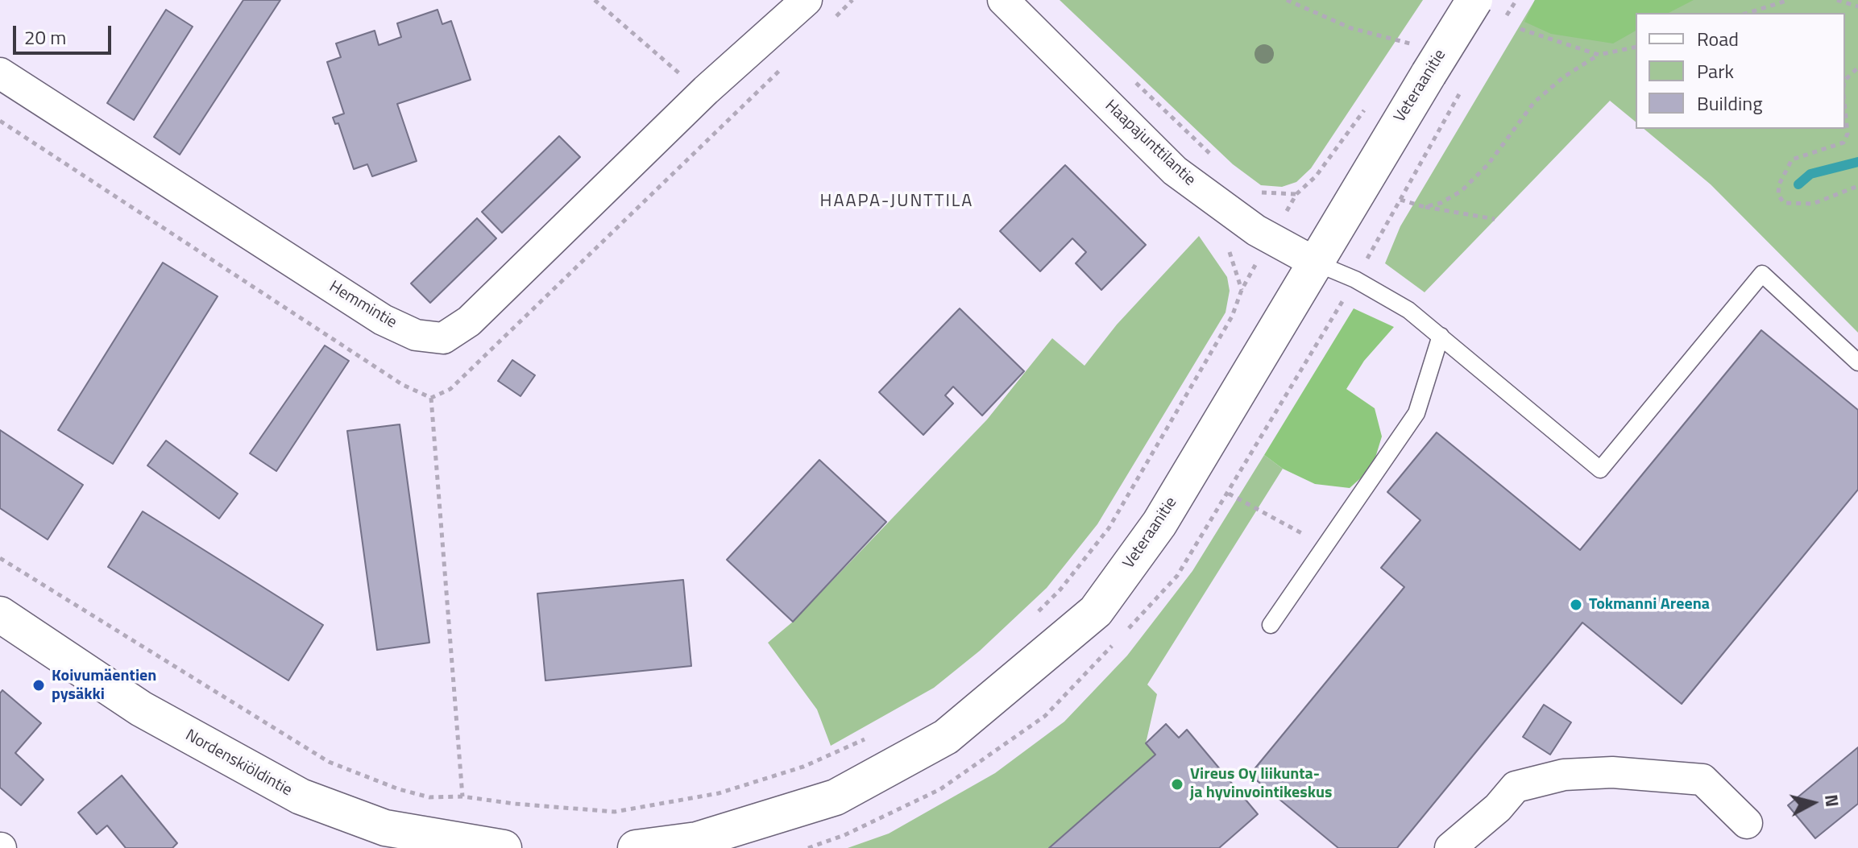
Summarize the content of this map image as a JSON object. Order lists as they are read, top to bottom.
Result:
{
  "streets": {
    "main road": ["Veteraanitie", "Nordenskiöldintie"],
    "street": ["Haapajunttilantie", "Hemmintie"]
  },
  "crossings": [
    ["Veteraanitie", "Haapajunttilantie"]
  ],
  "districts": ["HAAPA-JUNTTILA"],
  "places": ["Tokmanni Areena", "Koivumäentien pysäkki", "Vireus Oy liikunta- ja hyvinvointikeskus"],
  "legend": ["Road", "Park", "Building"],
  "scale_bar": "20 m",
  "north": "right"
}
